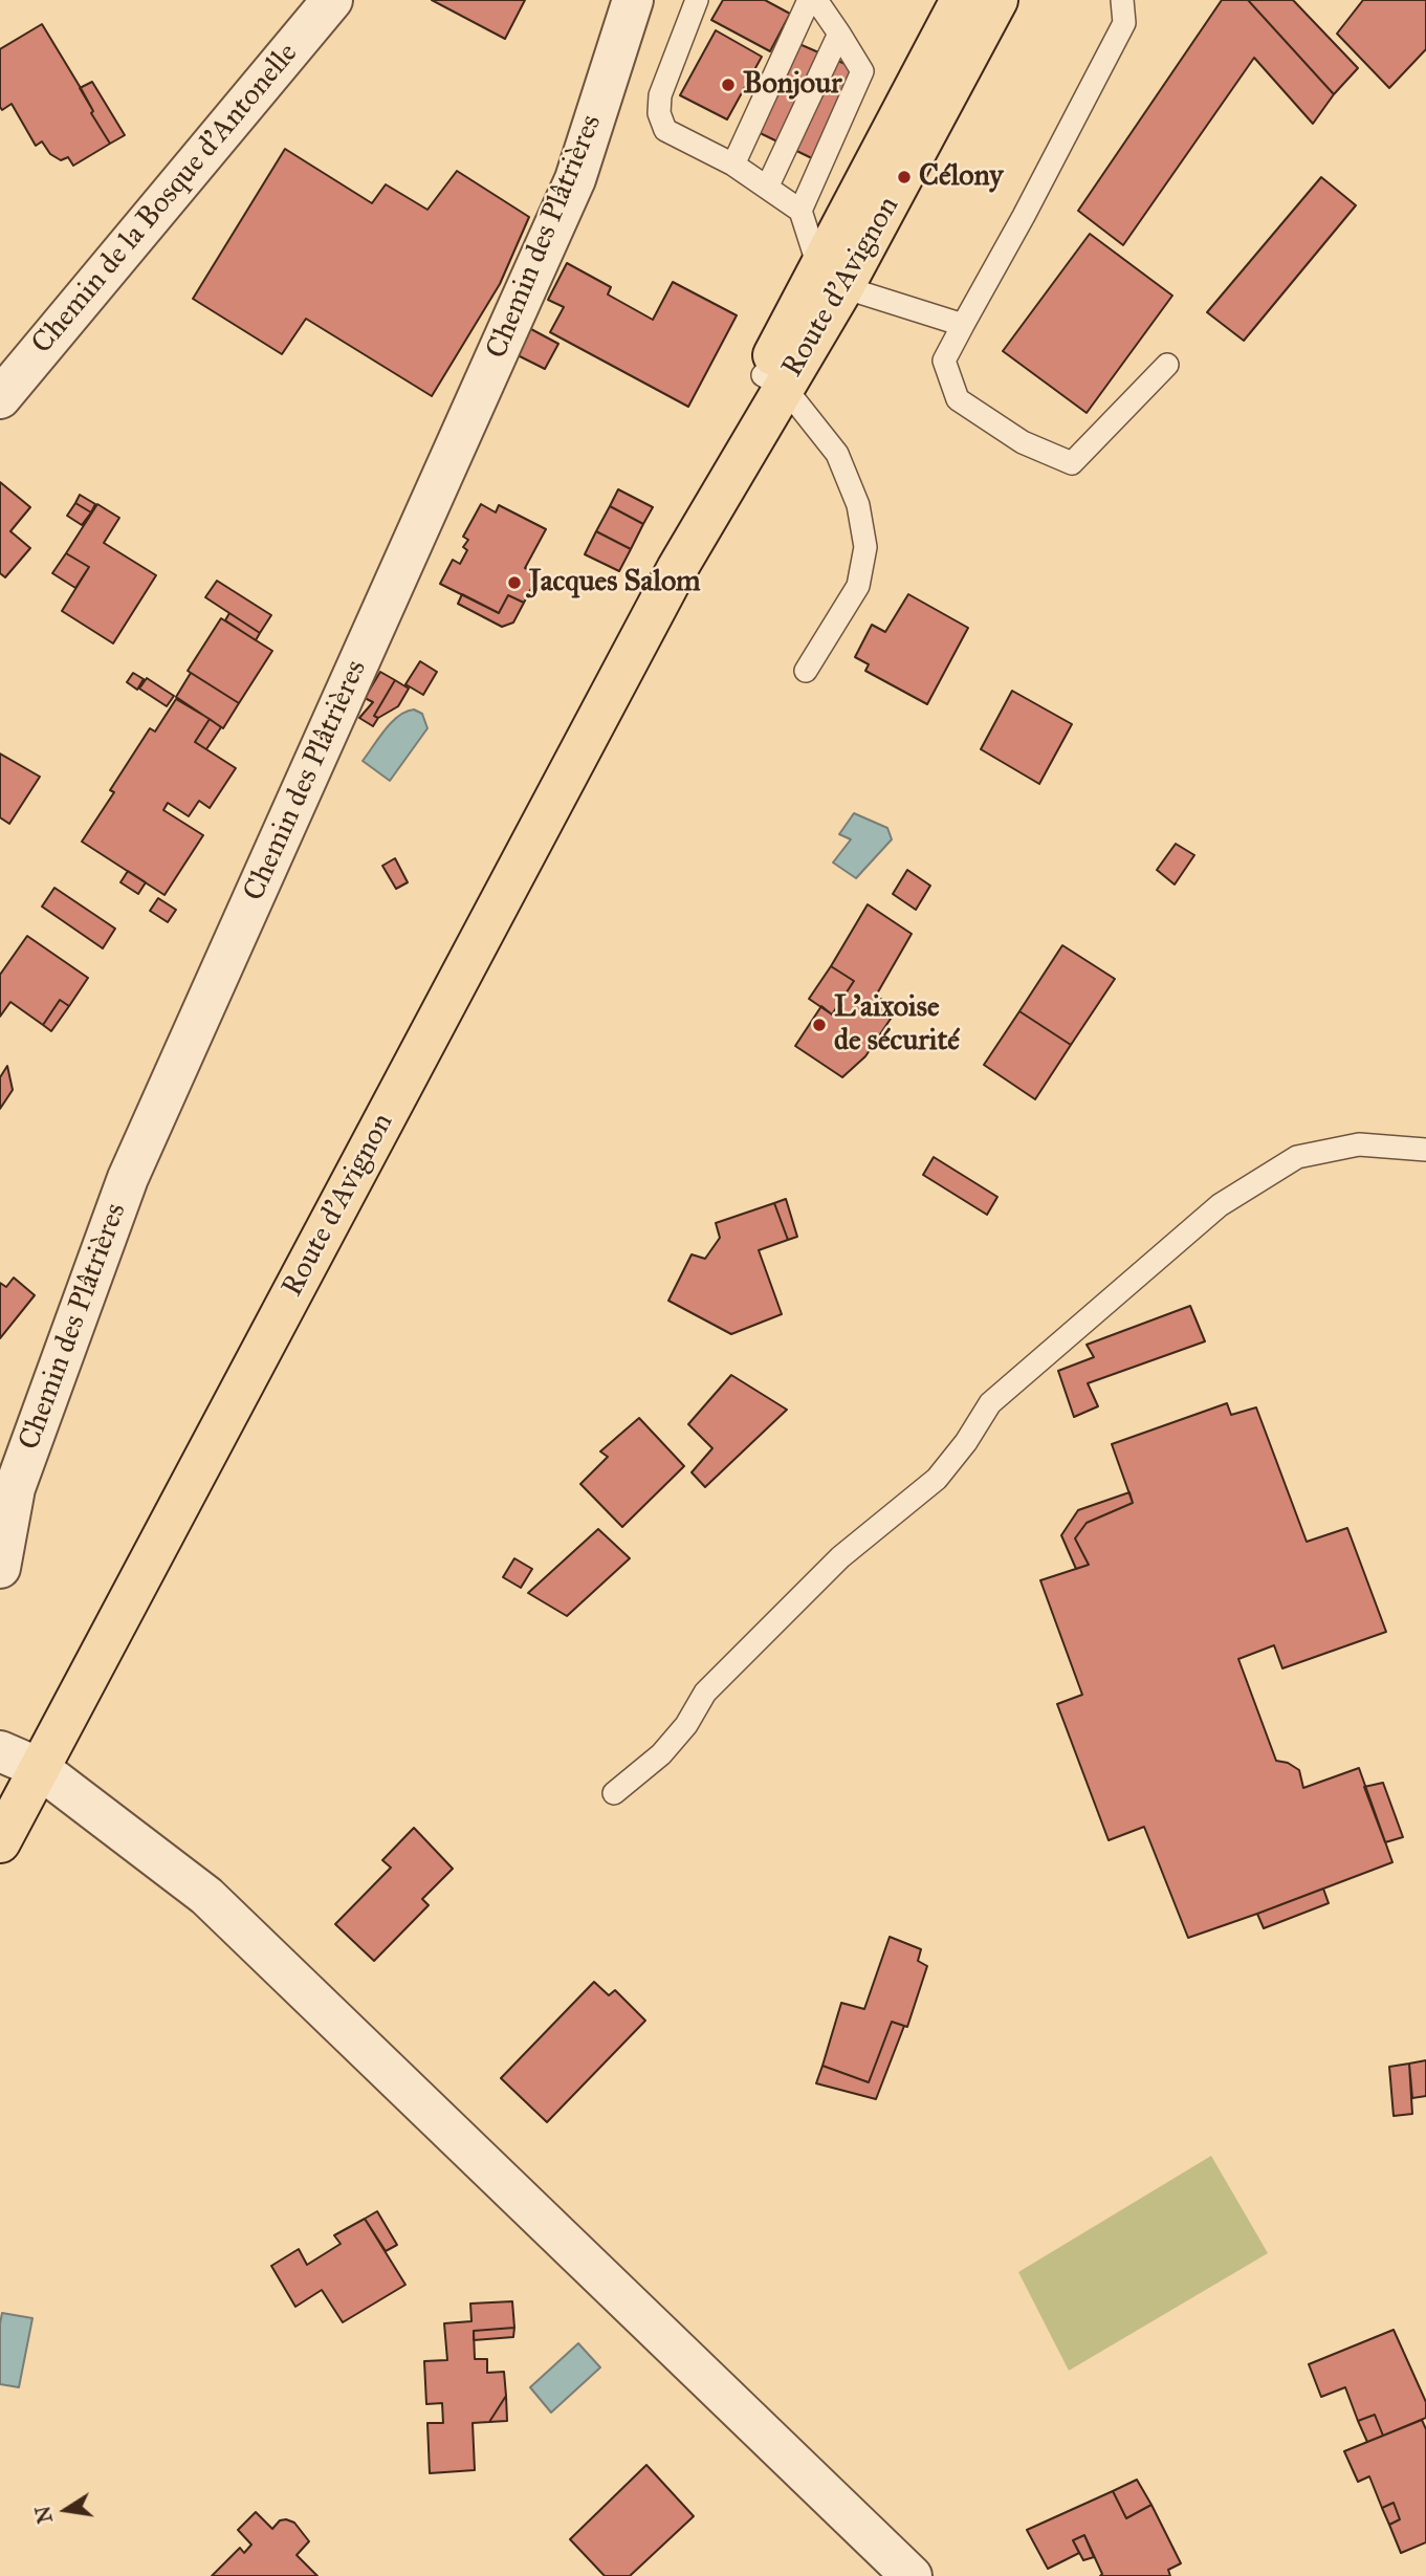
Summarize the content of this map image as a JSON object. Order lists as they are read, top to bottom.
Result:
{
  "streets": {
    "main road": ["Route d'Avignon"],
    "street": ["Chemin de la Bosque d'Antonelle", "Chemin des Plâtrières"]
  },
  "places": [
    "Bonjour",
    "Célony",
    "Jacques Salom",
    "L'aixoise de sécurité"
  ],
  "north": "left"
}
